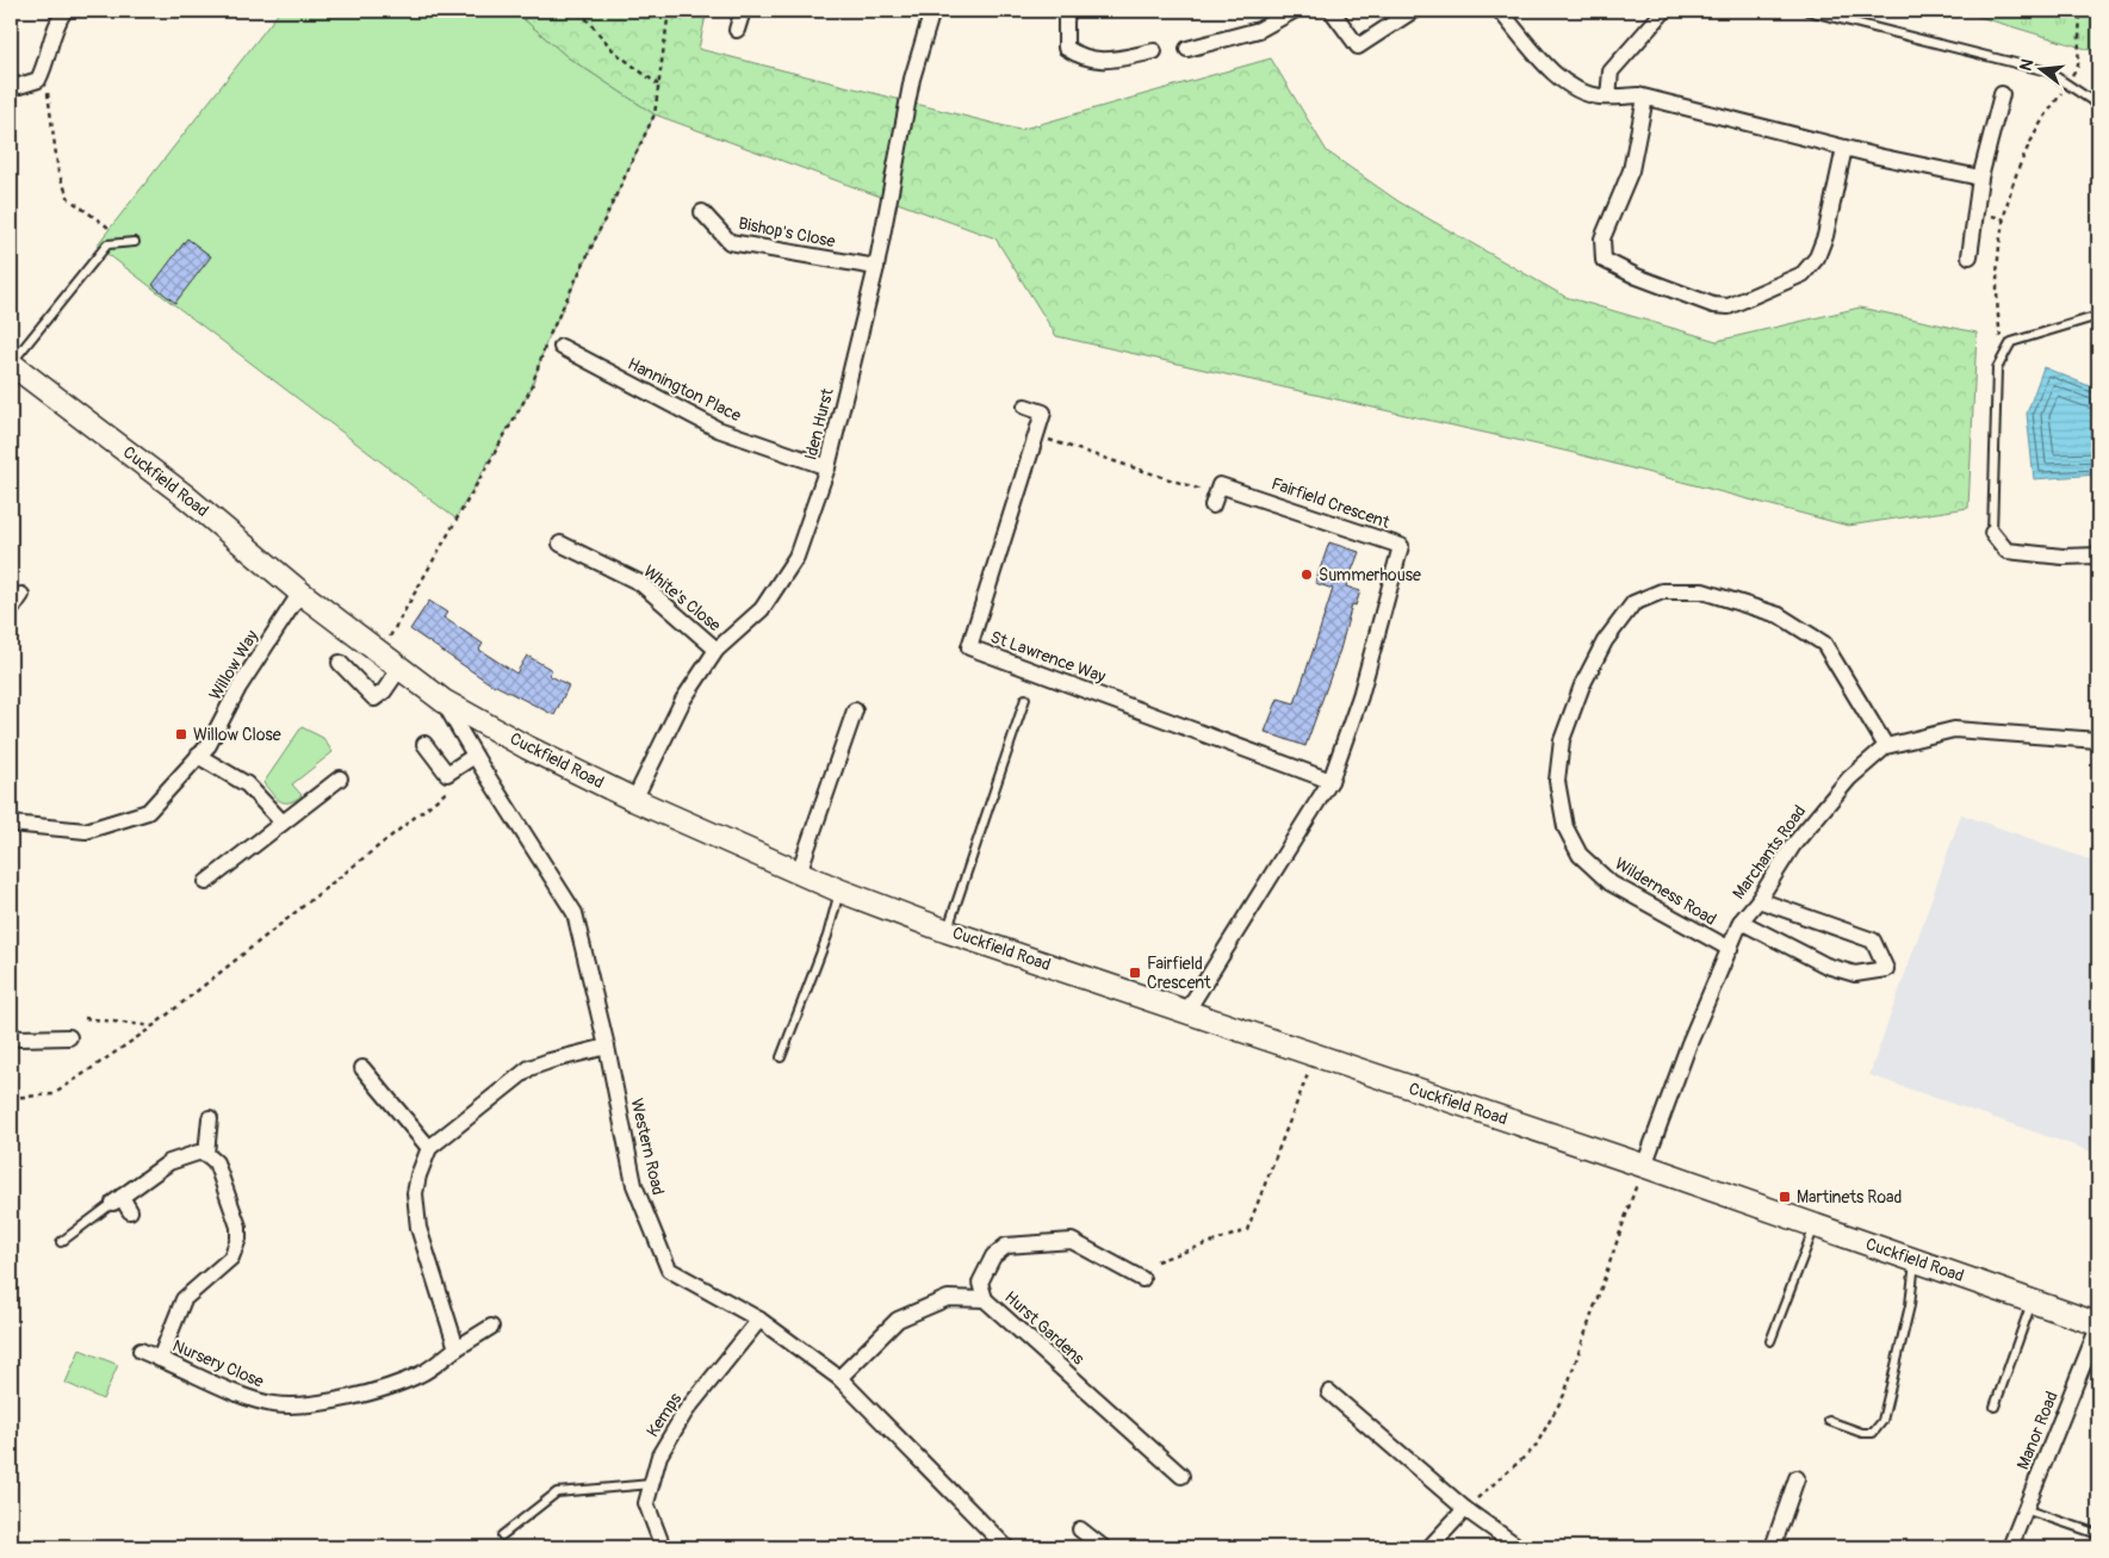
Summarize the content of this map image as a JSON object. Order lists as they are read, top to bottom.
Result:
{
  "streets": {
    "street": [
      "Bishop's Close",
      "Hannington Place",
      "Iden Hurst",
      "Cuckfield Road",
      "Fairfield Crescent",
      "White's Close",
      "St Lawrence Way",
      "Willow Way",
      "Marchants Road",
      "Wilderness Road",
      "Western Road",
      "Hurst Gardens",
      "Nursery Close",
      "Kemps",
      "Manor Road"
    ]
  },
  "crossings": [
    ["Bishop's Close", "Iden Hurst"],
    ["Hannington Place", "Iden Hurst"],
    ["Iden Hurst", "Cuckfield Road"],
    ["Iden Hurst", "White's Close"],
    ["Cuckfield Road", "Fairfield Crescent"],
    ["Cuckfield Road", "Willow Way"],
    ["Cuckfield Road", "Marchants Road"],
    ["Cuckfield Road", "Western Road"],
    ["Cuckfield Road", "Manor Road"],
    ["Fairfield Crescent", "St Lawrence Way"],
    ["Marchants Road", "Wilderness Road"],
    ["Western Road", "Hurst Gardens"],
    ["Western Road", "Kemps"]
  ],
  "places": {
    "other": ["Summerhouse"],
    "transit": ["Willow Close", "Fairfield Crescent", "Martinets Road"]
  },
  "north": "left"
}
